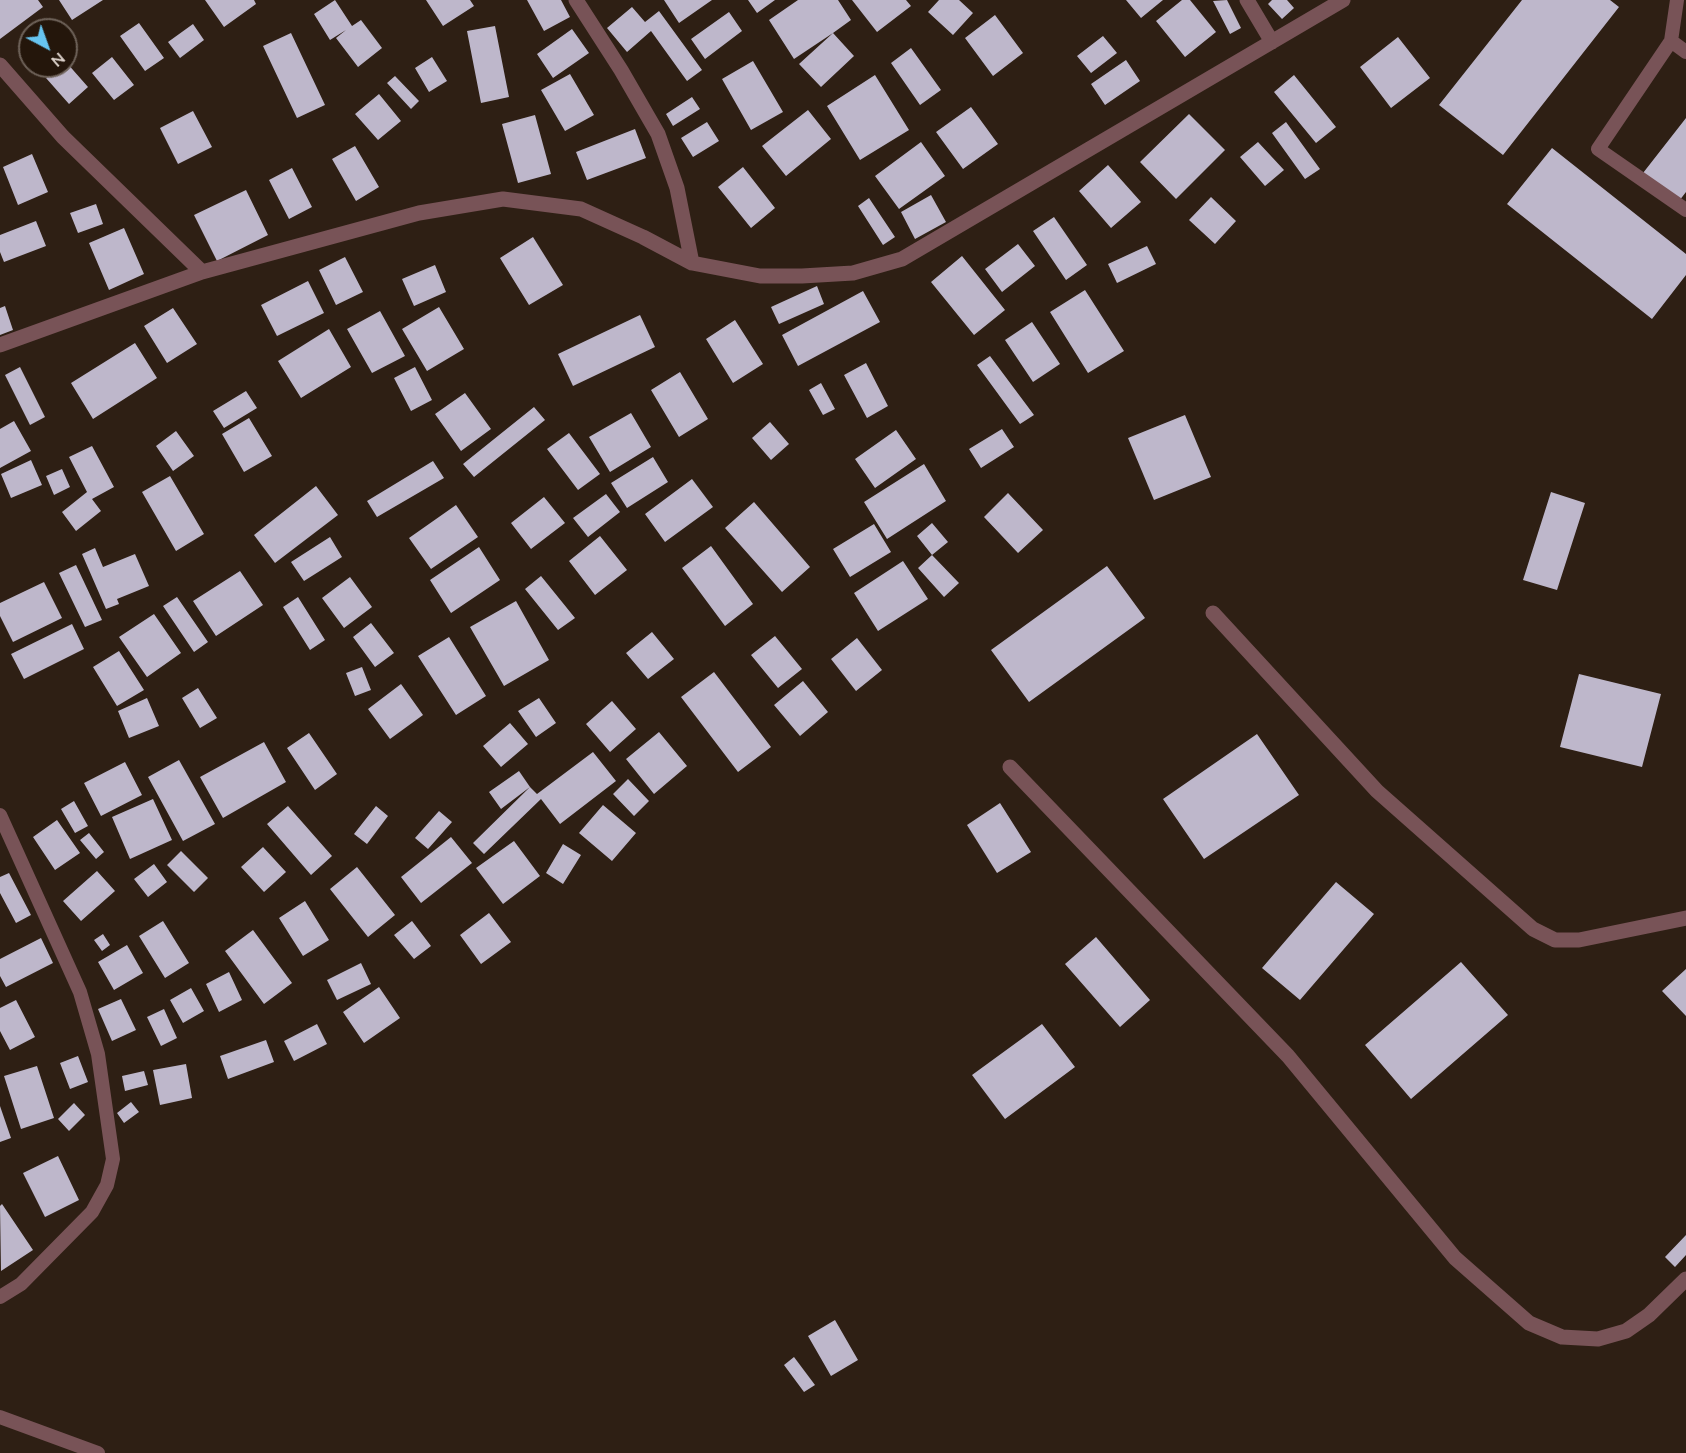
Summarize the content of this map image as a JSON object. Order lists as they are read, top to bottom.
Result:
{
  "north": "bottom right"
}
